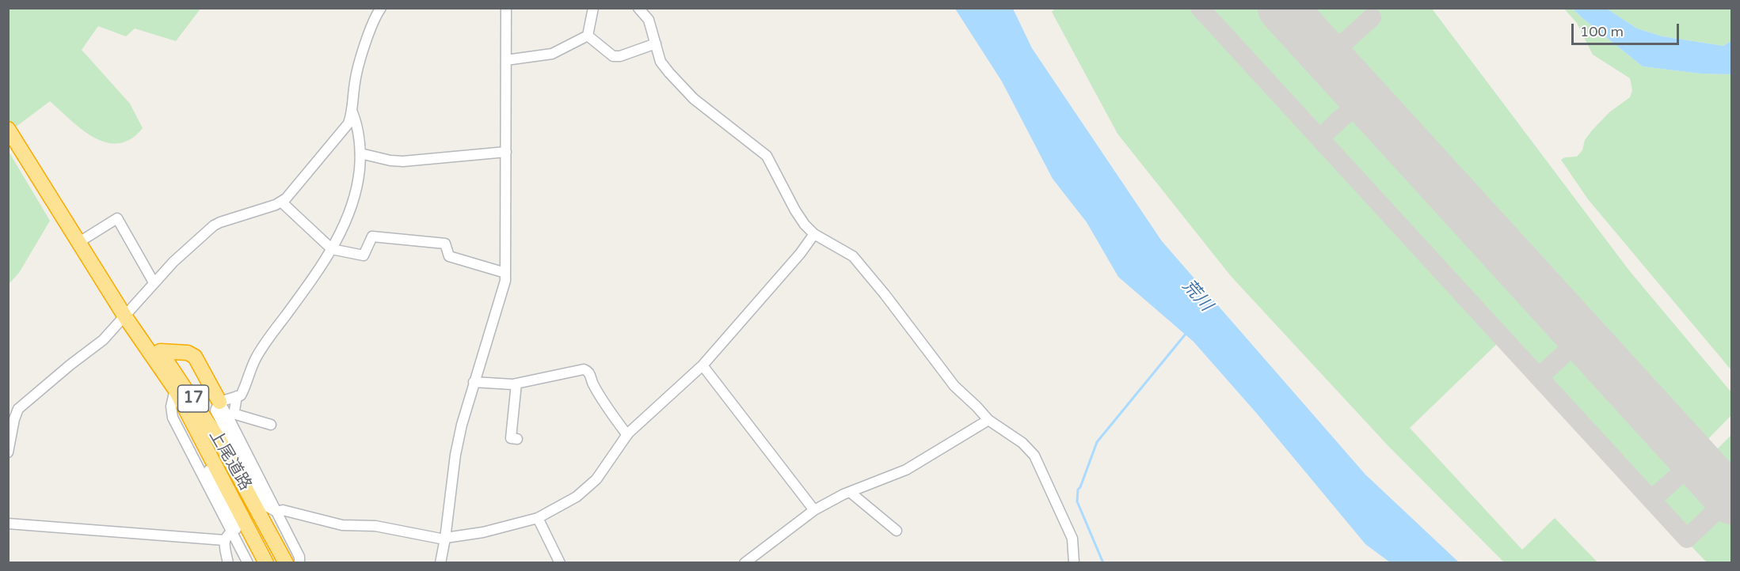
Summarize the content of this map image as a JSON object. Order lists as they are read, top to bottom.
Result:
{
  "streets": {
    "highway": ["17", "上尾道路"]
  },
  "water": ["荒川"],
  "scale_bar": "100 m"
}
